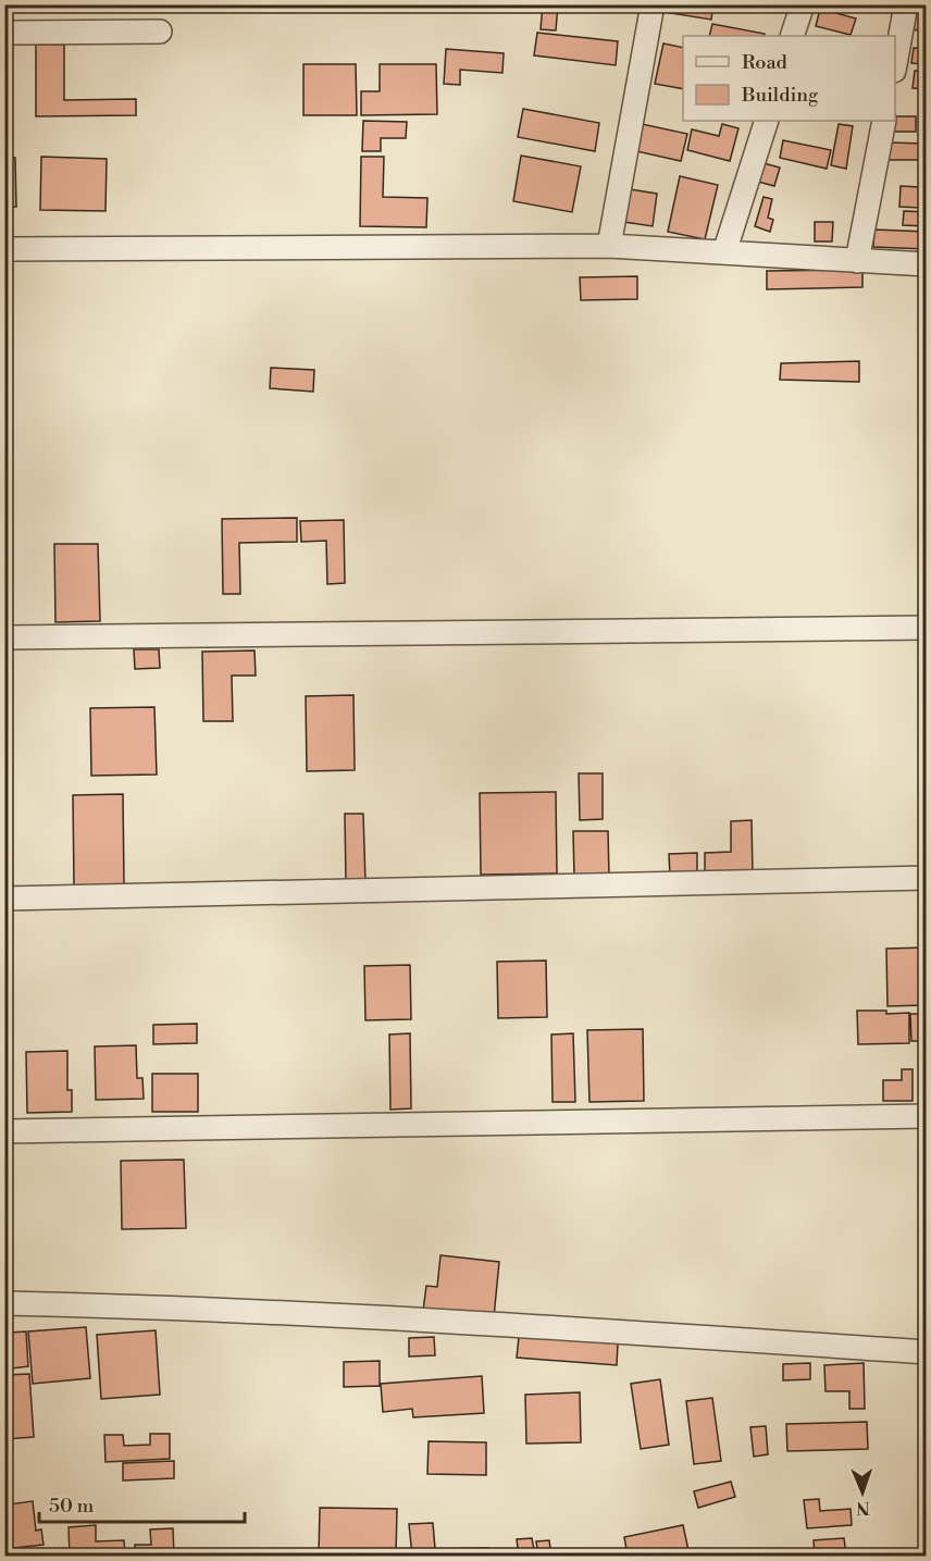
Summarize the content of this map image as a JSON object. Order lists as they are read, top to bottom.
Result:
{
  "legend": ["Road", "Building"],
  "scale_bar": "50 m",
  "north": "bottom"
}
